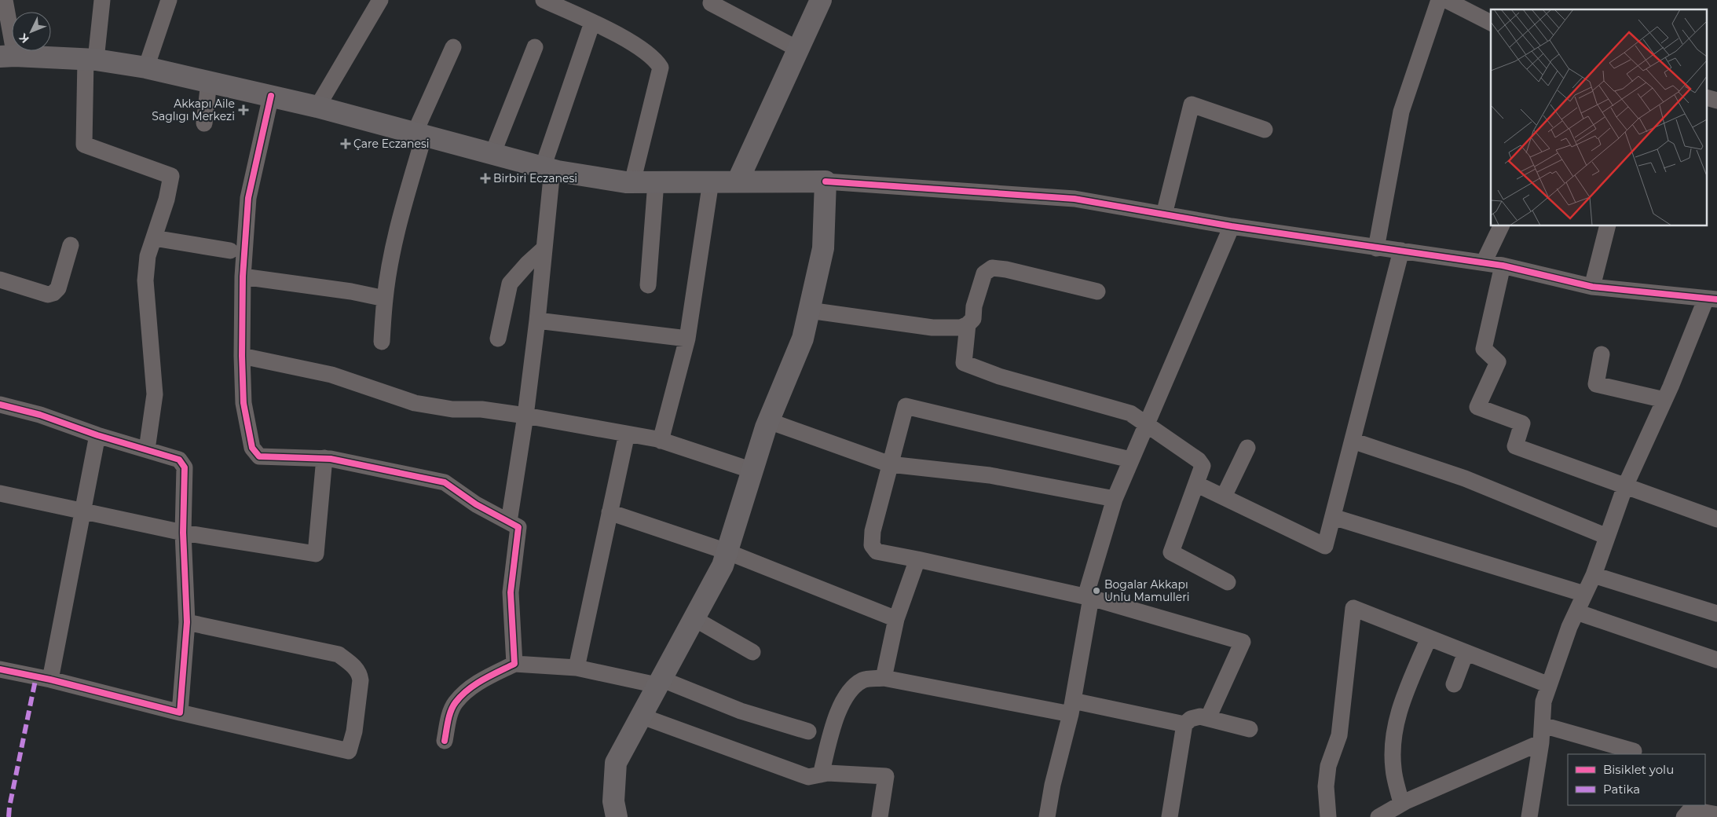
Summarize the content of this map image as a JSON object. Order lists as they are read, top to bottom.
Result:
{
  "places": {
    "health": ["Akkapı Aile Saglıgı Merkezi", "Çare Eczanesi", "Birbiri Eczanesi"],
    "other": ["Bogalar Akkapı Unlu Mamulleri"]
  },
  "legend": ["Bisiklet yolu", "Patika"],
  "north": "bottom left"
}
